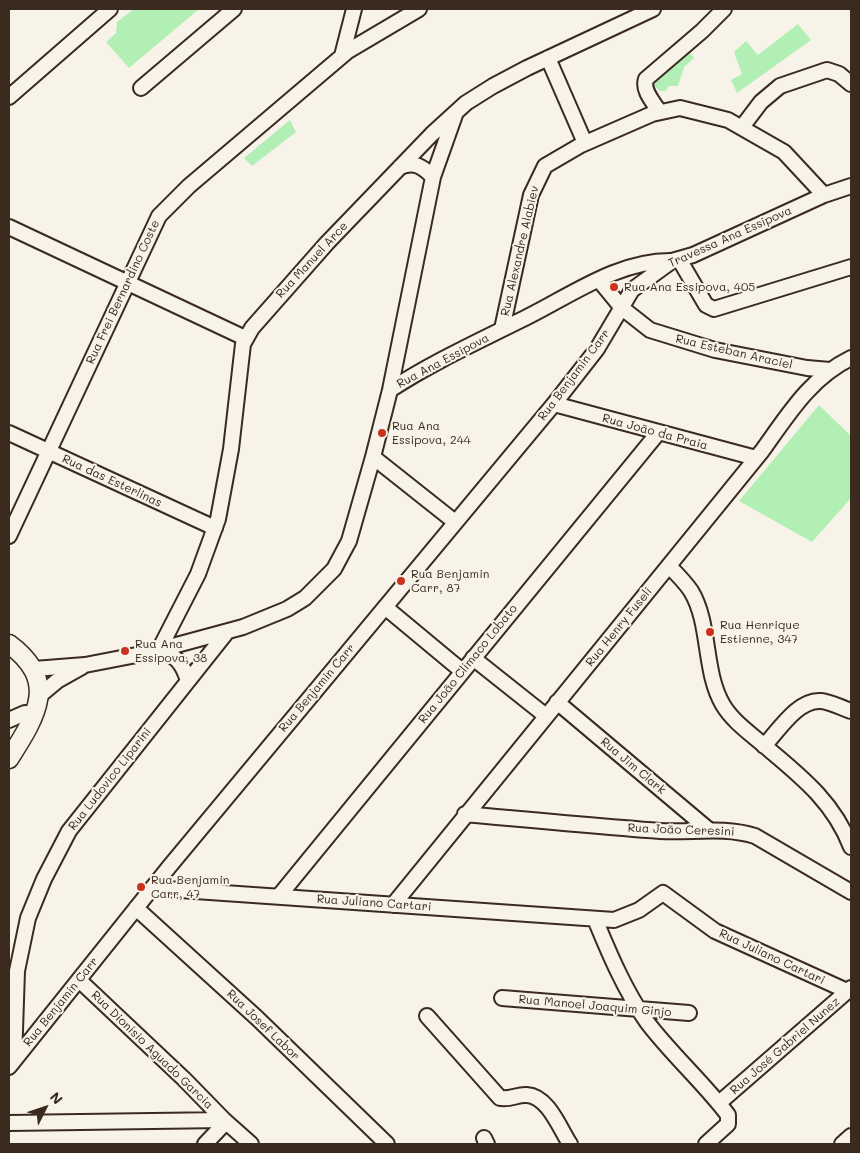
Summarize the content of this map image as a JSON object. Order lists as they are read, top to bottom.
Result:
{
  "streets": {
    "street": [
      "Travessa Ana Essipova",
      "Rua Alexandre Alabiev",
      "Rua Manuel Arce",
      "Rua Frei Bernardino Coste",
      "Rua Esteban Araciel",
      "Rua Ana Essipova",
      "Rua Benjamin Carr",
      "Rua João da Praia",
      "Rua das Esterlinas",
      "Rua Henry Fuseli",
      "Rua João Clímaco Lobato",
      "Rua Jim Clark",
      "Rua Ludovico Liparini",
      "Rua João Ceresini",
      "Rua Juliano Cartari",
      "Rua Manoel Joaquim Ginjo",
      "Rua Josef Labor",
      "Rua José Gabriel Nunez",
      "Rua Dionísio Aguado Garcia"
    ]
  },
  "crossings": [
    ["Travessa Ana Essipova", "Rua Alexandre Alabiev"],
    ["Travessa Ana Essipova", "Rua Esteban Araciel"],
    ["Travessa Ana Essipova", "Rua Ana Essipova"],
    ["Travessa Ana Essipova", "Rua Benjamin Carr"],
    ["Rua Alexandre Alabiev", "Rua Ana Essipova"],
    ["Rua Frei Bernardino Coste", "Rua das Esterlinas"],
    ["Rua Esteban Araciel", "Rua Ana Essipova"],
    ["Rua Esteban Araciel", "Rua Benjamin Carr"],
    ["Rua Esteban Araciel", "Rua Henry Fuseli"],
    ["Rua Ana Essipova", "Rua Ludovico Liparini"],
    ["Rua Benjamin Carr", "Rua João da Praia"],
    ["Rua Benjamin Carr", "Rua Ludovico Liparini"],
    ["Rua Benjamin Carr", "Rua Juliano Cartari"],
    ["Rua Benjamin Carr", "Rua Josef Labor"],
    ["Rua Benjamin Carr", "Rua Dionísio Aguado Garcia"],
    ["Rua João da Praia", "Rua Henry Fuseli"],
    ["Rua João da Praia", "Rua João Clímaco Lobato"],
    ["Rua Henry Fuseli", "Rua Jim Clark"],
    ["Rua Henry Fuseli", "Rua João Ceresini"],
    ["Rua Henry Fuseli", "Rua Juliano Cartari"],
    ["Rua João Clímaco Lobato", "Rua Juliano Cartari"],
    ["Rua Jim Clark", "Rua João Ceresini"],
    ["Rua Juliano Cartari", "Rua José Gabriel Nunez"]
  ],
  "places": [
    "Rua Ana Essipova, 405",
    "Rua Ana Essipova, 244",
    "Rua Benjamin Carr, 87",
    "Rua Henrique Estienne, 347",
    "Rua Ana Essipova, 38",
    "Rua Benjamin Carr, 47"
  ],
  "north": "top right"
}
